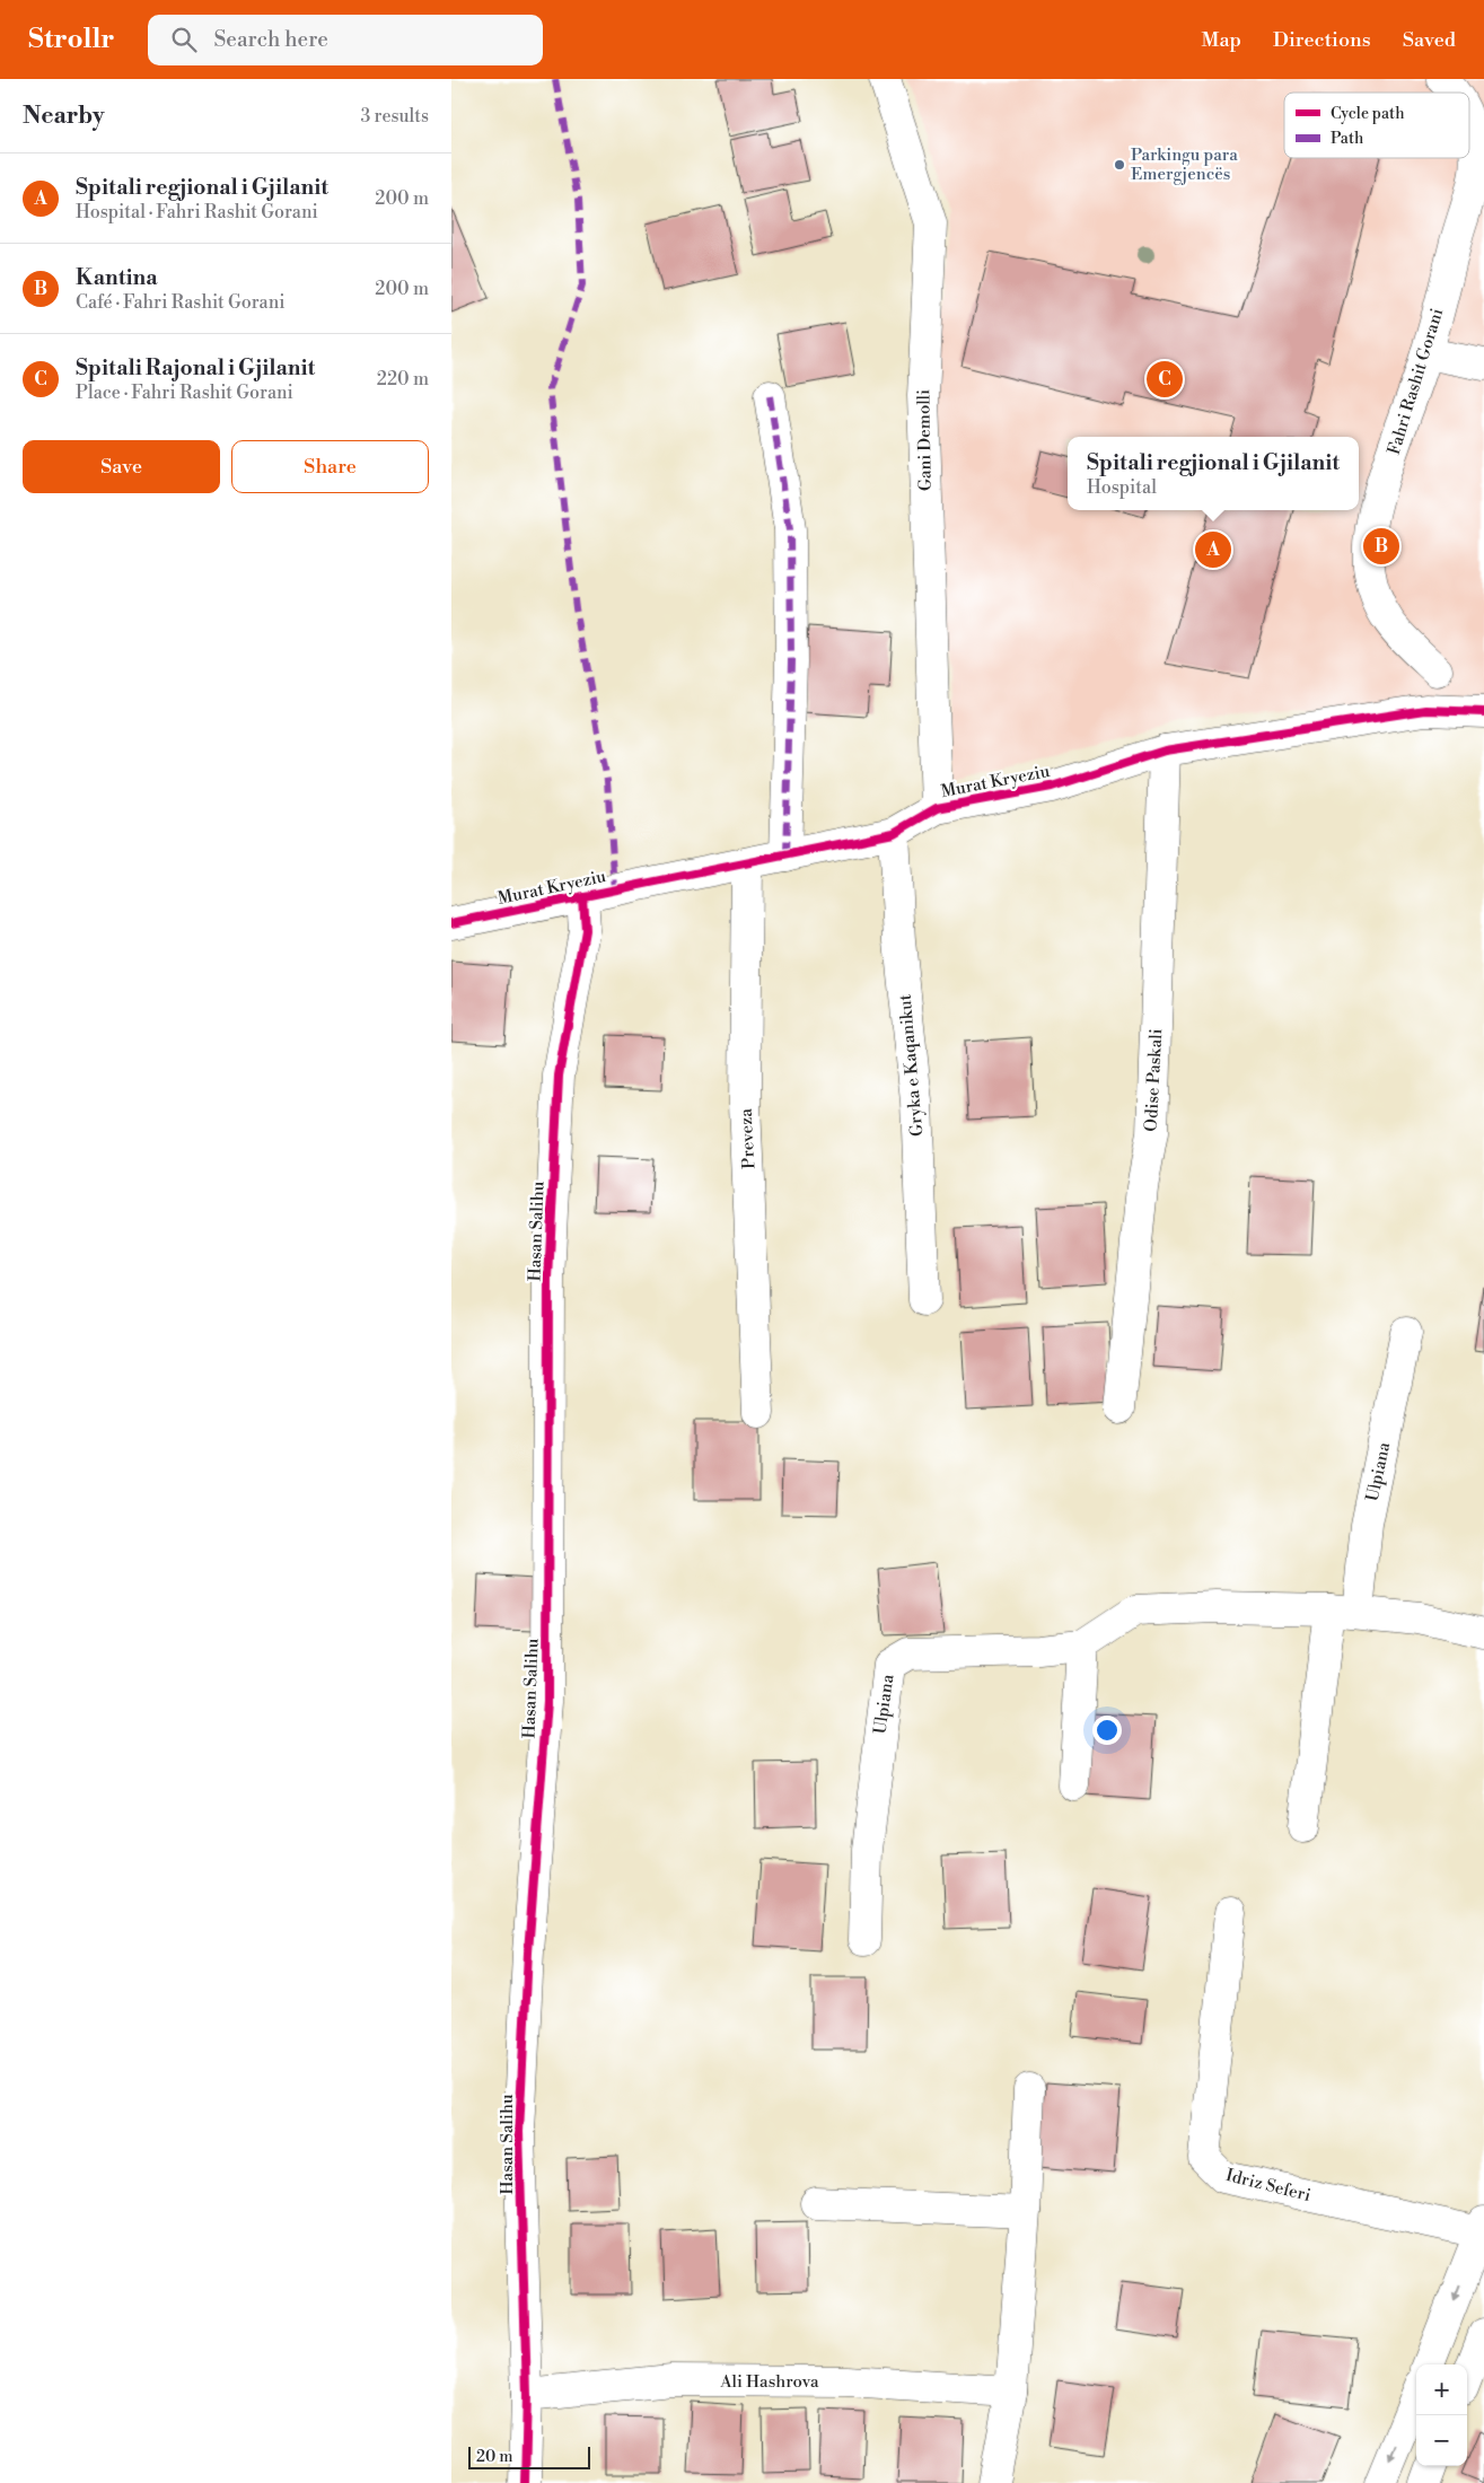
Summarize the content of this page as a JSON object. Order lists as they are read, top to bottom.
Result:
{
  "streets": {
    "street": [
      "Fahri Rashit Gorani",
      "Gani Demolli",
      "Murat Kryeziu",
      "Gryka e Kaqanikut",
      "Odise Paskali",
      "Preveza",
      "Hasan Salihu",
      "Ulpiana",
      "Idriz Seferi",
      "Ali Hashrova"
    ]
  },
  "crossings": [
    ["Gani Demolli", "Murat Kryeziu"],
    ["Murat Kryeziu", "Gryka e Kaqanikut"],
    ["Murat Kryeziu", "Odise Paskali"],
    ["Murat Kryeziu", "Preveza"],
    ["Murat Kryeziu", "Hasan Salihu"],
    ["Hasan Salihu", "Ali Hashrova"]
  ],
  "places": ["Parkingu para Emergjencës"],
  "legend": ["Cycle path", "Path"],
  "scale_bar": "20 m",
  "page": {
    "header": "Strollr",
    "search": "Search here",
    "nav": ["Map", "Directions", "Saved"],
    "heading": ["Nearby", "3 results"],
    "list": [
      {
        "mark": "A",
        "name": "Spitali regjional i Gjilanit",
        "note": "Hospital · Fahri Rashit Gorani",
        "value": "200 m"
      },
      {
        "mark": "B",
        "name": "Kantina",
        "note": "Café · Fahri Rashit Gorani",
        "value": "200 m"
      },
      {
        "mark": "C",
        "name": "Spitali Rajonal i Gjilanit",
        "note": "Place · Fahri Rashit Gorani",
        "value": "220 m"
      }
    ],
    "pins": ["C", "B", "A"],
    "buttons": ["Save", "Share"],
    "popup": ["Spitali regjional i Gjilanit", "Hospital"],
    "map_buttons": ["+", "−"],
    "scale": "20 m"
  }
}
